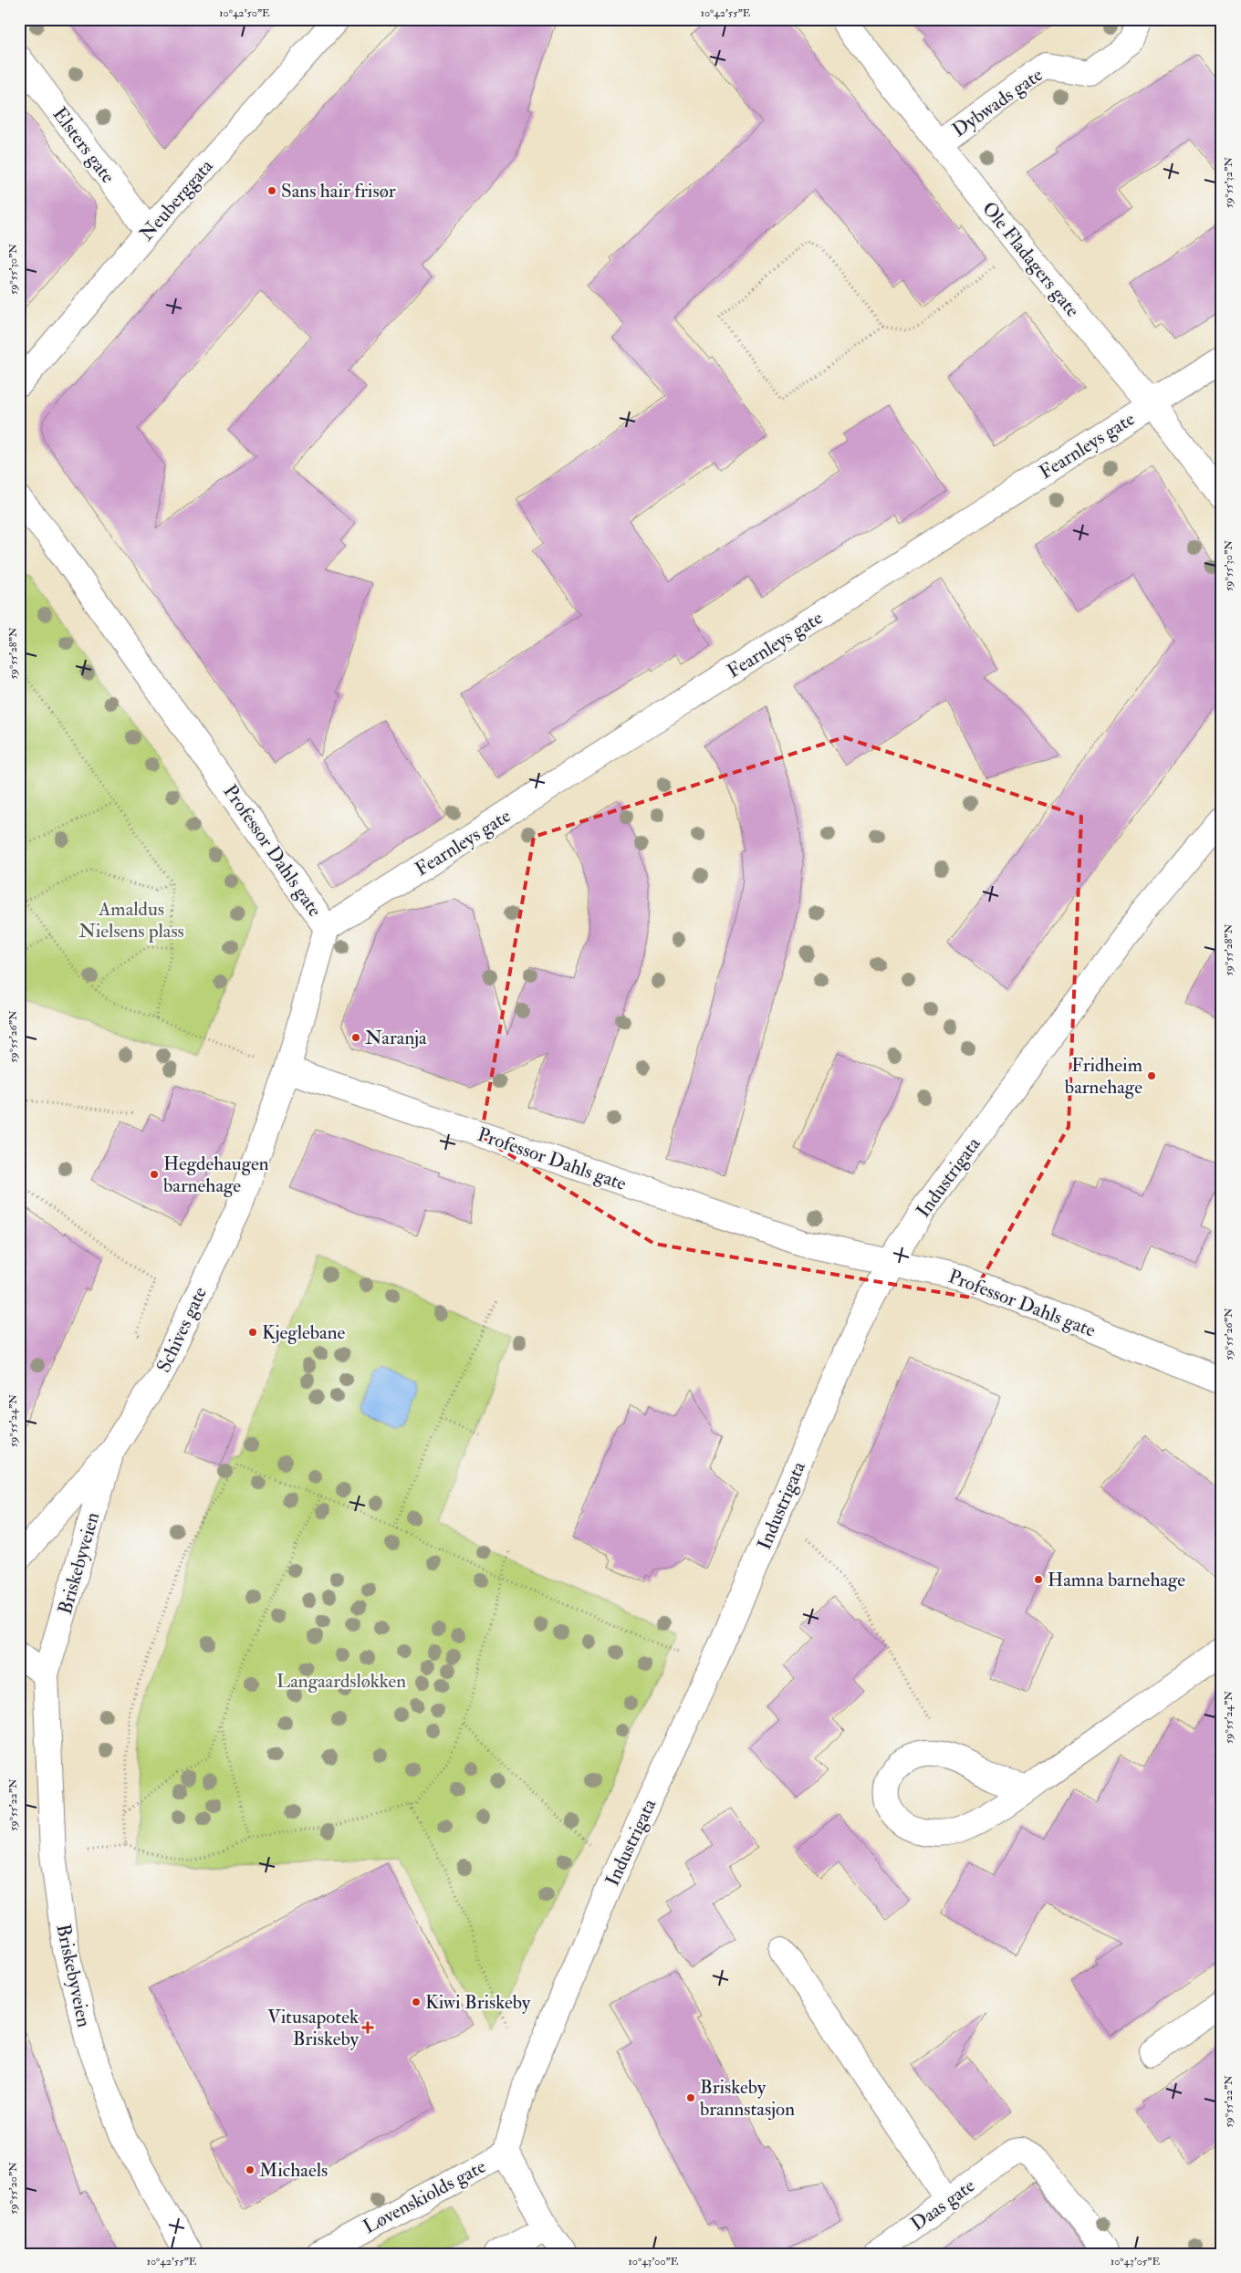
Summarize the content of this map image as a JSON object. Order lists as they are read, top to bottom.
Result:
{
  "streets": {
    "street": [
      "Dybwads gate",
      "Elsters gate",
      "Neuberggata",
      "Ole Fladagers gate",
      "Fearnleys gate",
      "Professor Dahls gate",
      "Industrigata",
      "Schives gate",
      "Briskebyveien",
      "Løvenskiolds gate",
      "Daas gate"
    ]
  },
  "crossings": [
    ["Dybwads gate", "Ole Fladagers gate"],
    ["Elsters gate", "Neuberggata"],
    ["Ole Fladagers gate", "Fearnleys gate"],
    ["Fearnleys gate", "Professor Dahls gate"],
    ["Professor Dahls gate", "Industrigata"],
    ["Professor Dahls gate", "Schives gate"],
    ["Industrigata", "Løvenskiolds gate"],
    ["Schives gate", "Briskebyveien"]
  ],
  "parks": ["Amaldus Nielsens plass", "Langaardsløkken"],
  "places": {
    "other": [
      "Sans hair frisør",
      "Naranja",
      "Fridheim barnehage",
      "Hegdehaugen barnehage",
      "Kjeglebane",
      "Hamna barnehage",
      "Kiwi Briskeby",
      "Briskeby brannstasjon",
      "Michaels"
    ],
    "health": ["Vitusapotek Briskeby"]
  },
  "coordinates": [
    "10°42'50\"E",
    "10°42'55\"E",
    "59°55'32\"N",
    "59°55'30\"N",
    "59°55'28\"N",
    "59°55'26\"N",
    "59°55'24\"N",
    "59°55'22\"N",
    "59°55'20\"N",
    "10°43'00\"E",
    "10°43'05\"E"
  ]
}
